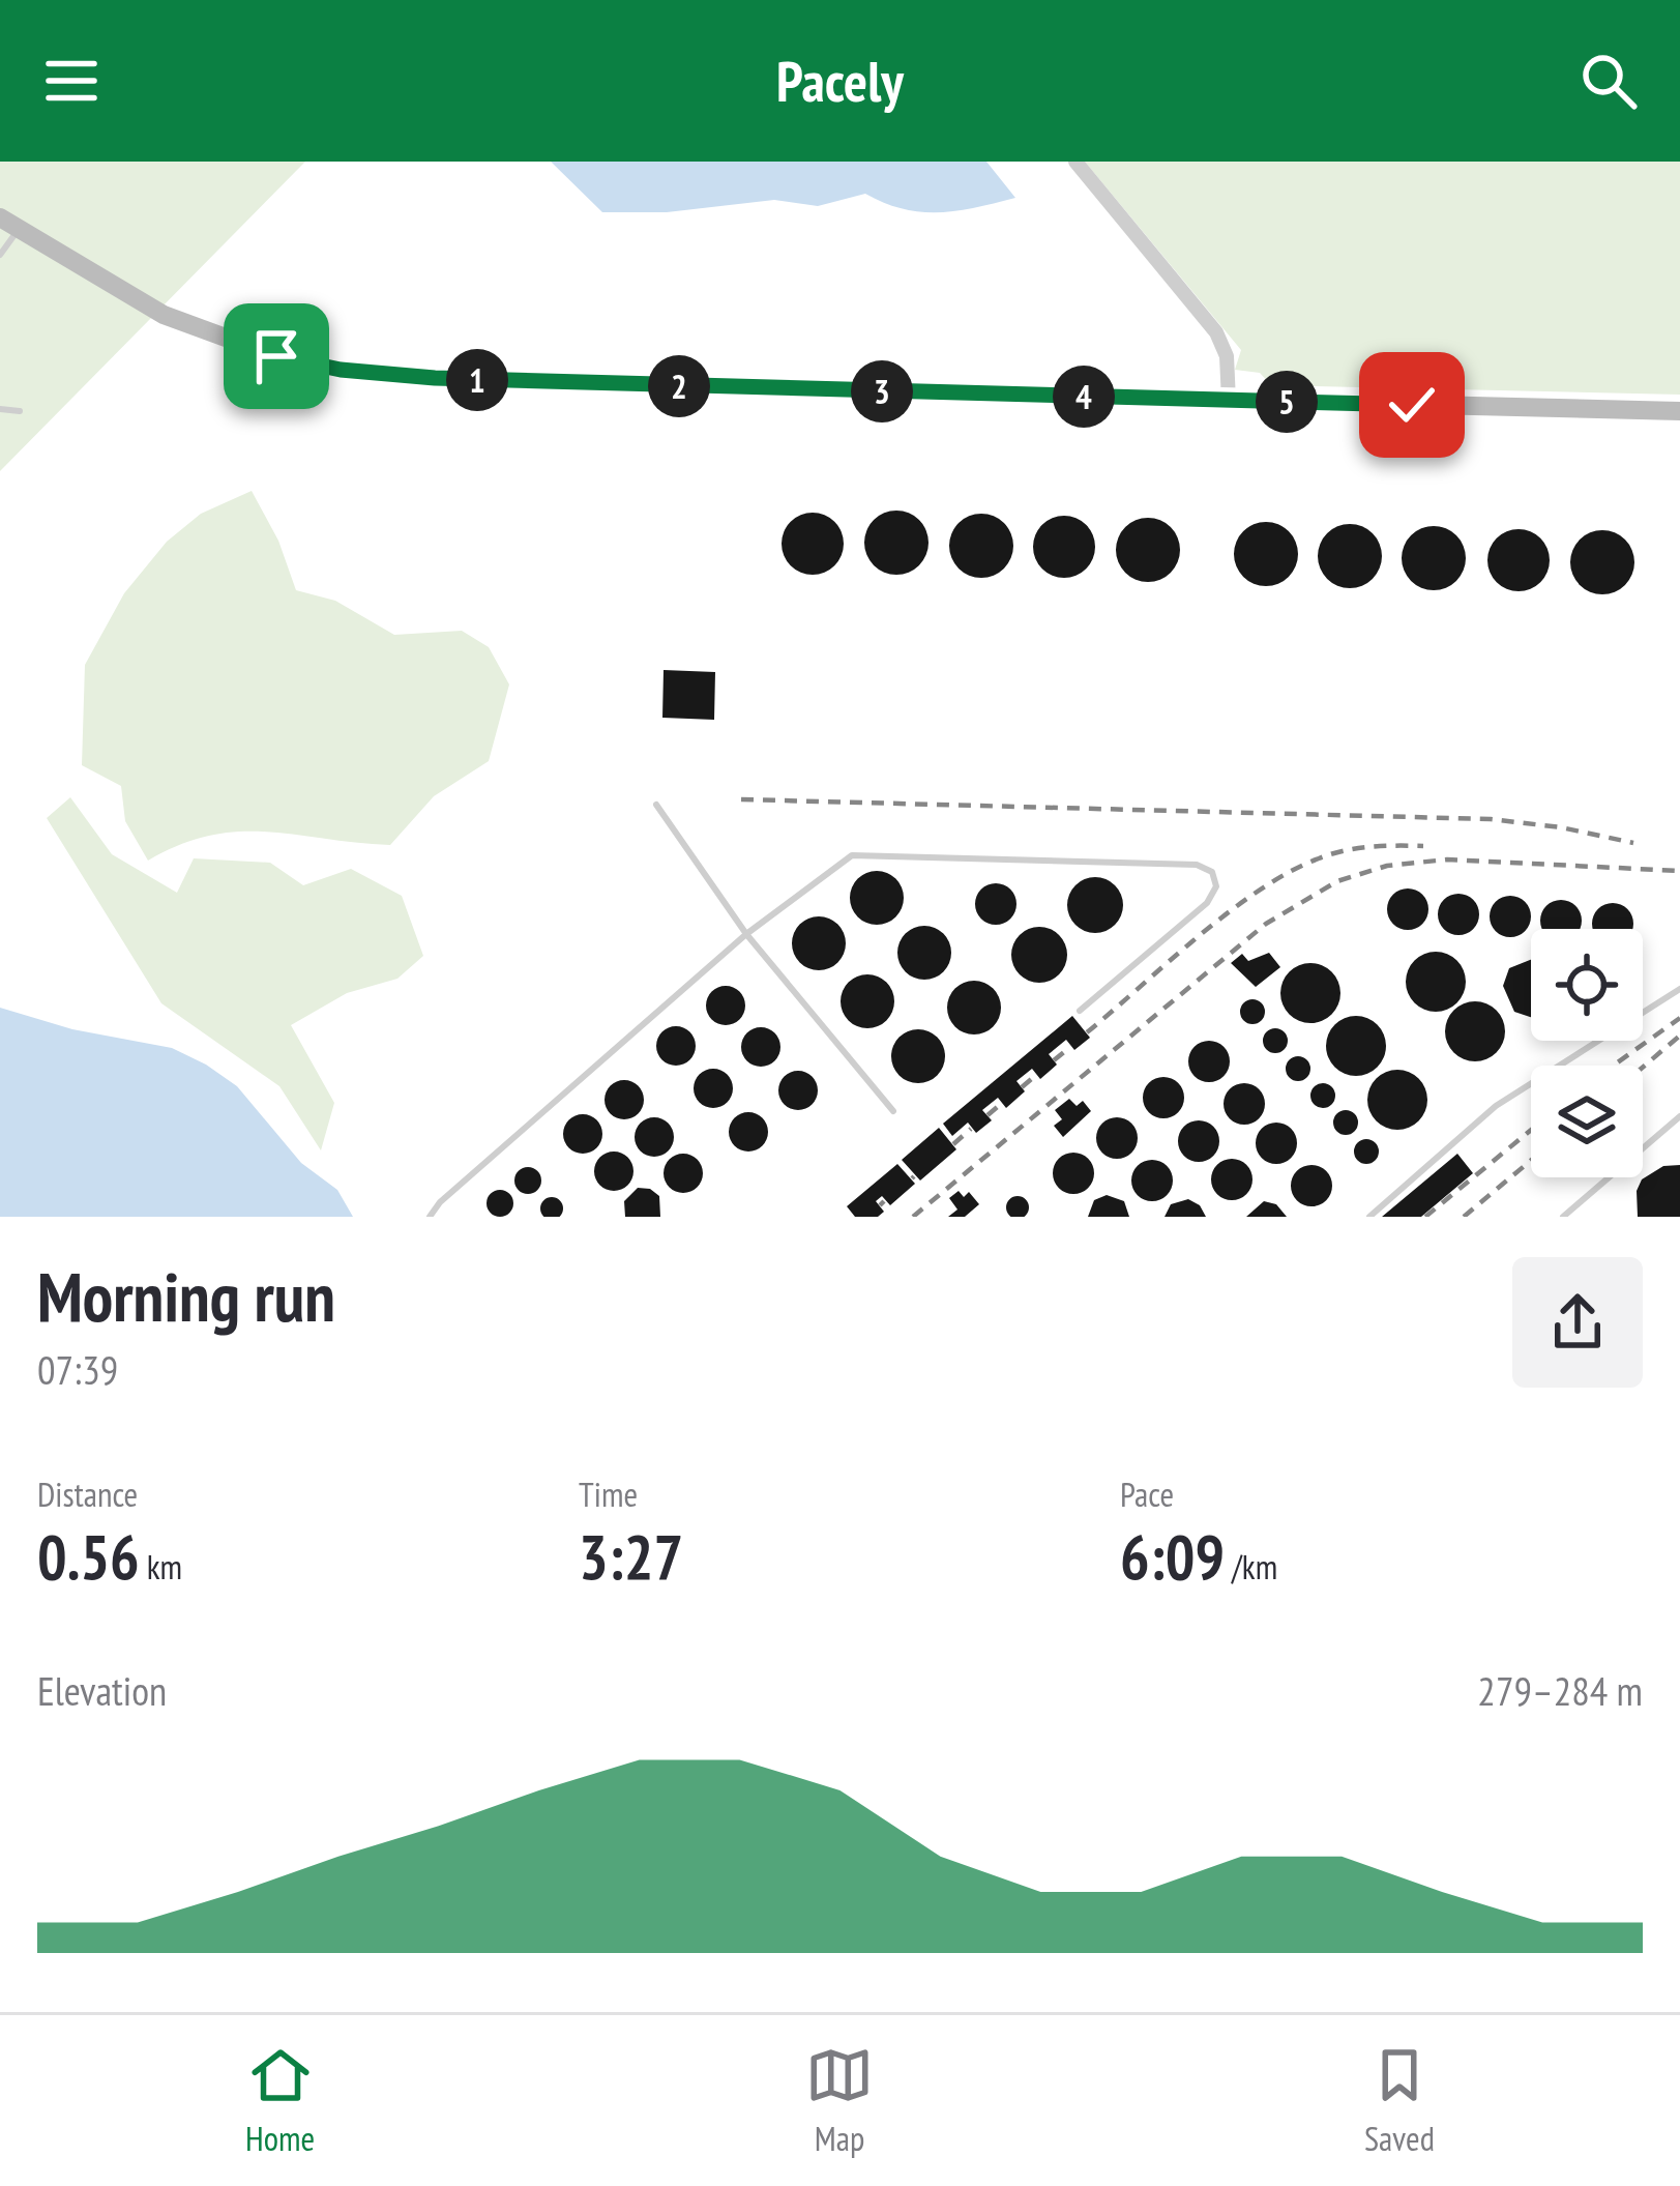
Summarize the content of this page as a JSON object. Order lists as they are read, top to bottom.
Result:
{
  "page": {
    "header": "Pacely",
    "pins": [
      "1",
      "2",
      "3",
      "4",
      "5"
    ],
    "heading": ["Morning run", "07:39"],
    "stats": [
      ["Distance", "0.56 km"],
      ["Time", "3:27"],
      ["Pace", "6:09 /km"]
    ],
    "chart": ["Elevation", "279–284 m"],
    "tabs": ["Home", "Map", "Saved"]
  }
}
